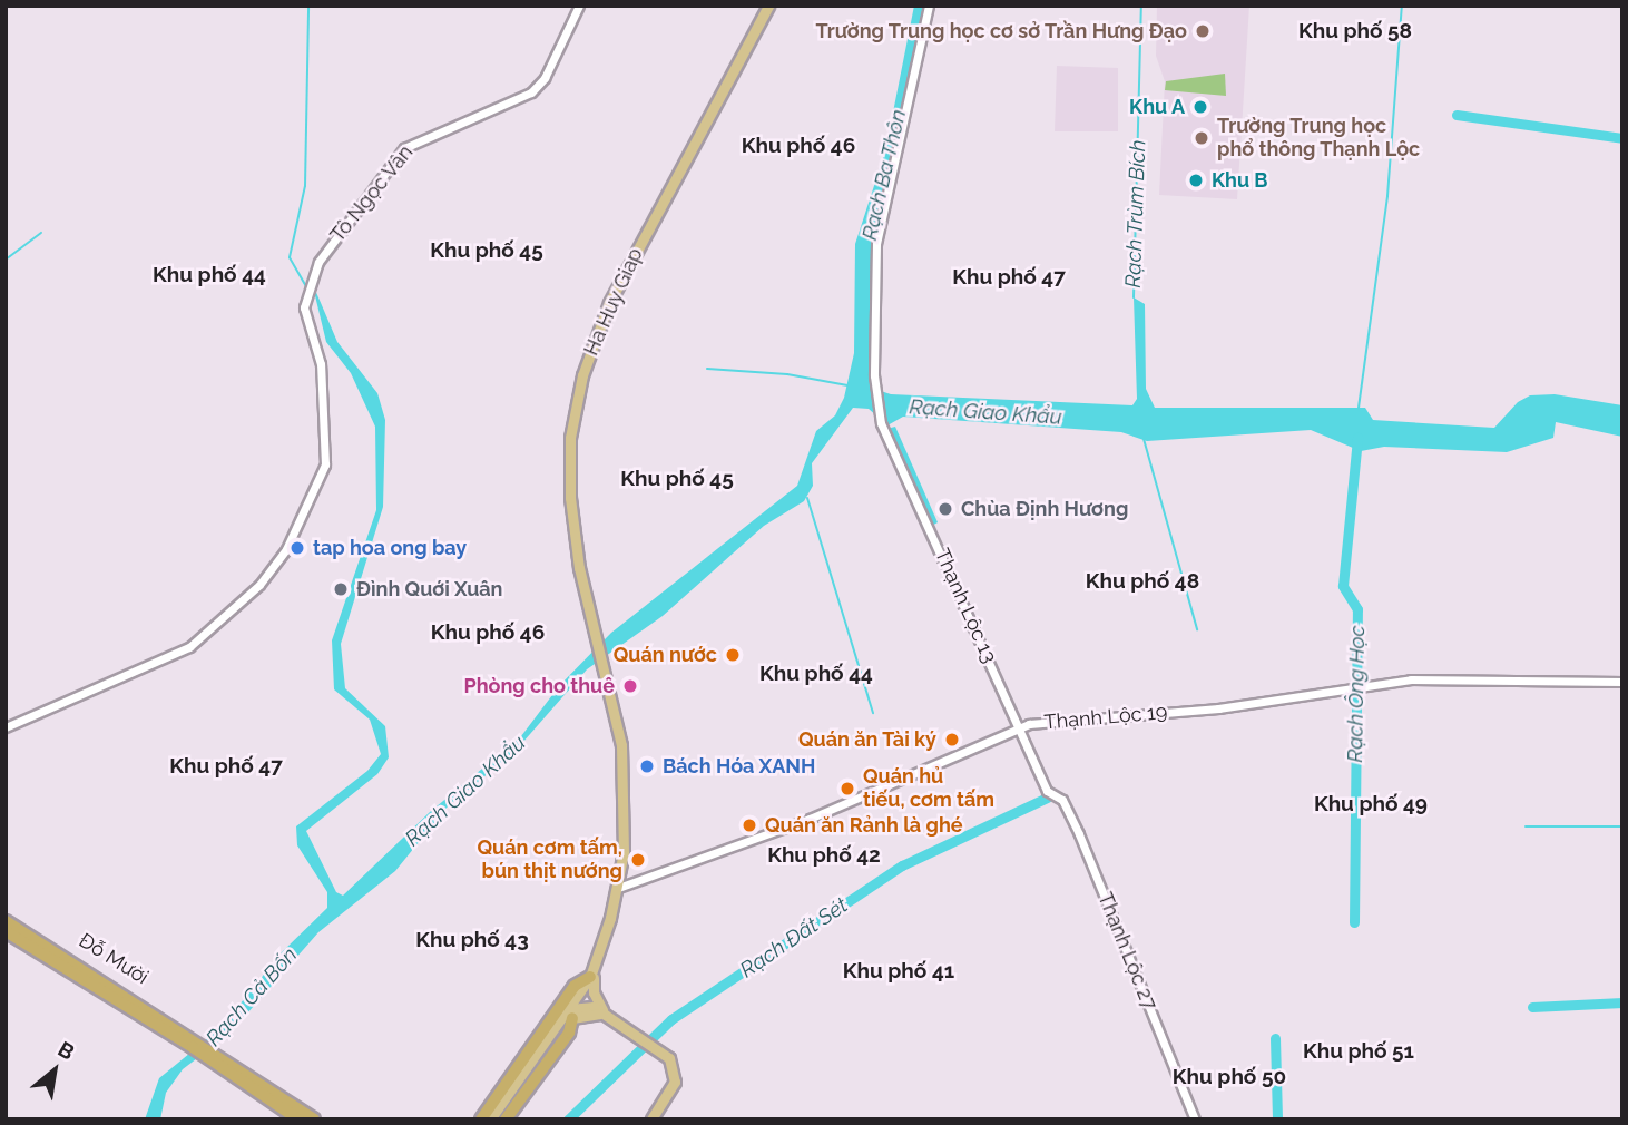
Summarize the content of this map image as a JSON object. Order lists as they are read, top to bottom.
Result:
{
  "streets": {
    "highway": ["Đỗ Mười"],
    "main road": ["Ha Huy Giap"],
    "street": [
      "Tô Ngọc Vân",
      "Thạnh Lộc 13",
      "Thạnh Lộc 19",
      "Thạnh Lộc 27"
    ]
  },
  "crossings": [
    ["Ha Huy Giap", "Thạnh Lộc 19"],
    ["Thạnh Lộc 13", "Thạnh Lộc 19"],
    ["Thạnh Lộc 13", "Thạnh Lộc 27"]
  ],
  "districts": [
    "Khu phố 58",
    "Khu phố 46",
    "Khu phố 45",
    "Khu phố 44",
    "Khu phố 47",
    "Khu phố 45",
    "Khu phố 48",
    "Khu phố 46",
    "Khu phố 44",
    "Khu phố 47",
    "Khu phố 49",
    "Khu phố 42",
    "Khu phố 43",
    "Khu phố 41",
    "Khu phố 51",
    "Khu phố 50"
  ],
  "water": [
    "Rạch Ba Thôn",
    "Rạch Trùm Bích",
    "Rạch Giao Khẩu",
    "Rạch Ông Học",
    "Rạch Đất Sét",
    "Rạch Cả Bốn"
  ],
  "places": [
    "Trường Trung học cơ sở Trần Hưng Đạo",
    "Khu A",
    "Trường Trung học phổ thông Thạnh Lộc",
    "Khu B",
    "Chùa Định Hương",
    "tap hoa ong bay",
    "Đình Quới Xuân",
    "Quán nước",
    "Phòng cho thuê",
    "Quán ăn Tài ký",
    "Bách Hóa XANH",
    "Quán hủ tiếu, cơm tấm",
    "Quán ăn Rảnh là ghé",
    "Quán cơm tấm, bún thịt nướng"
  ],
  "north": "top right"
}
